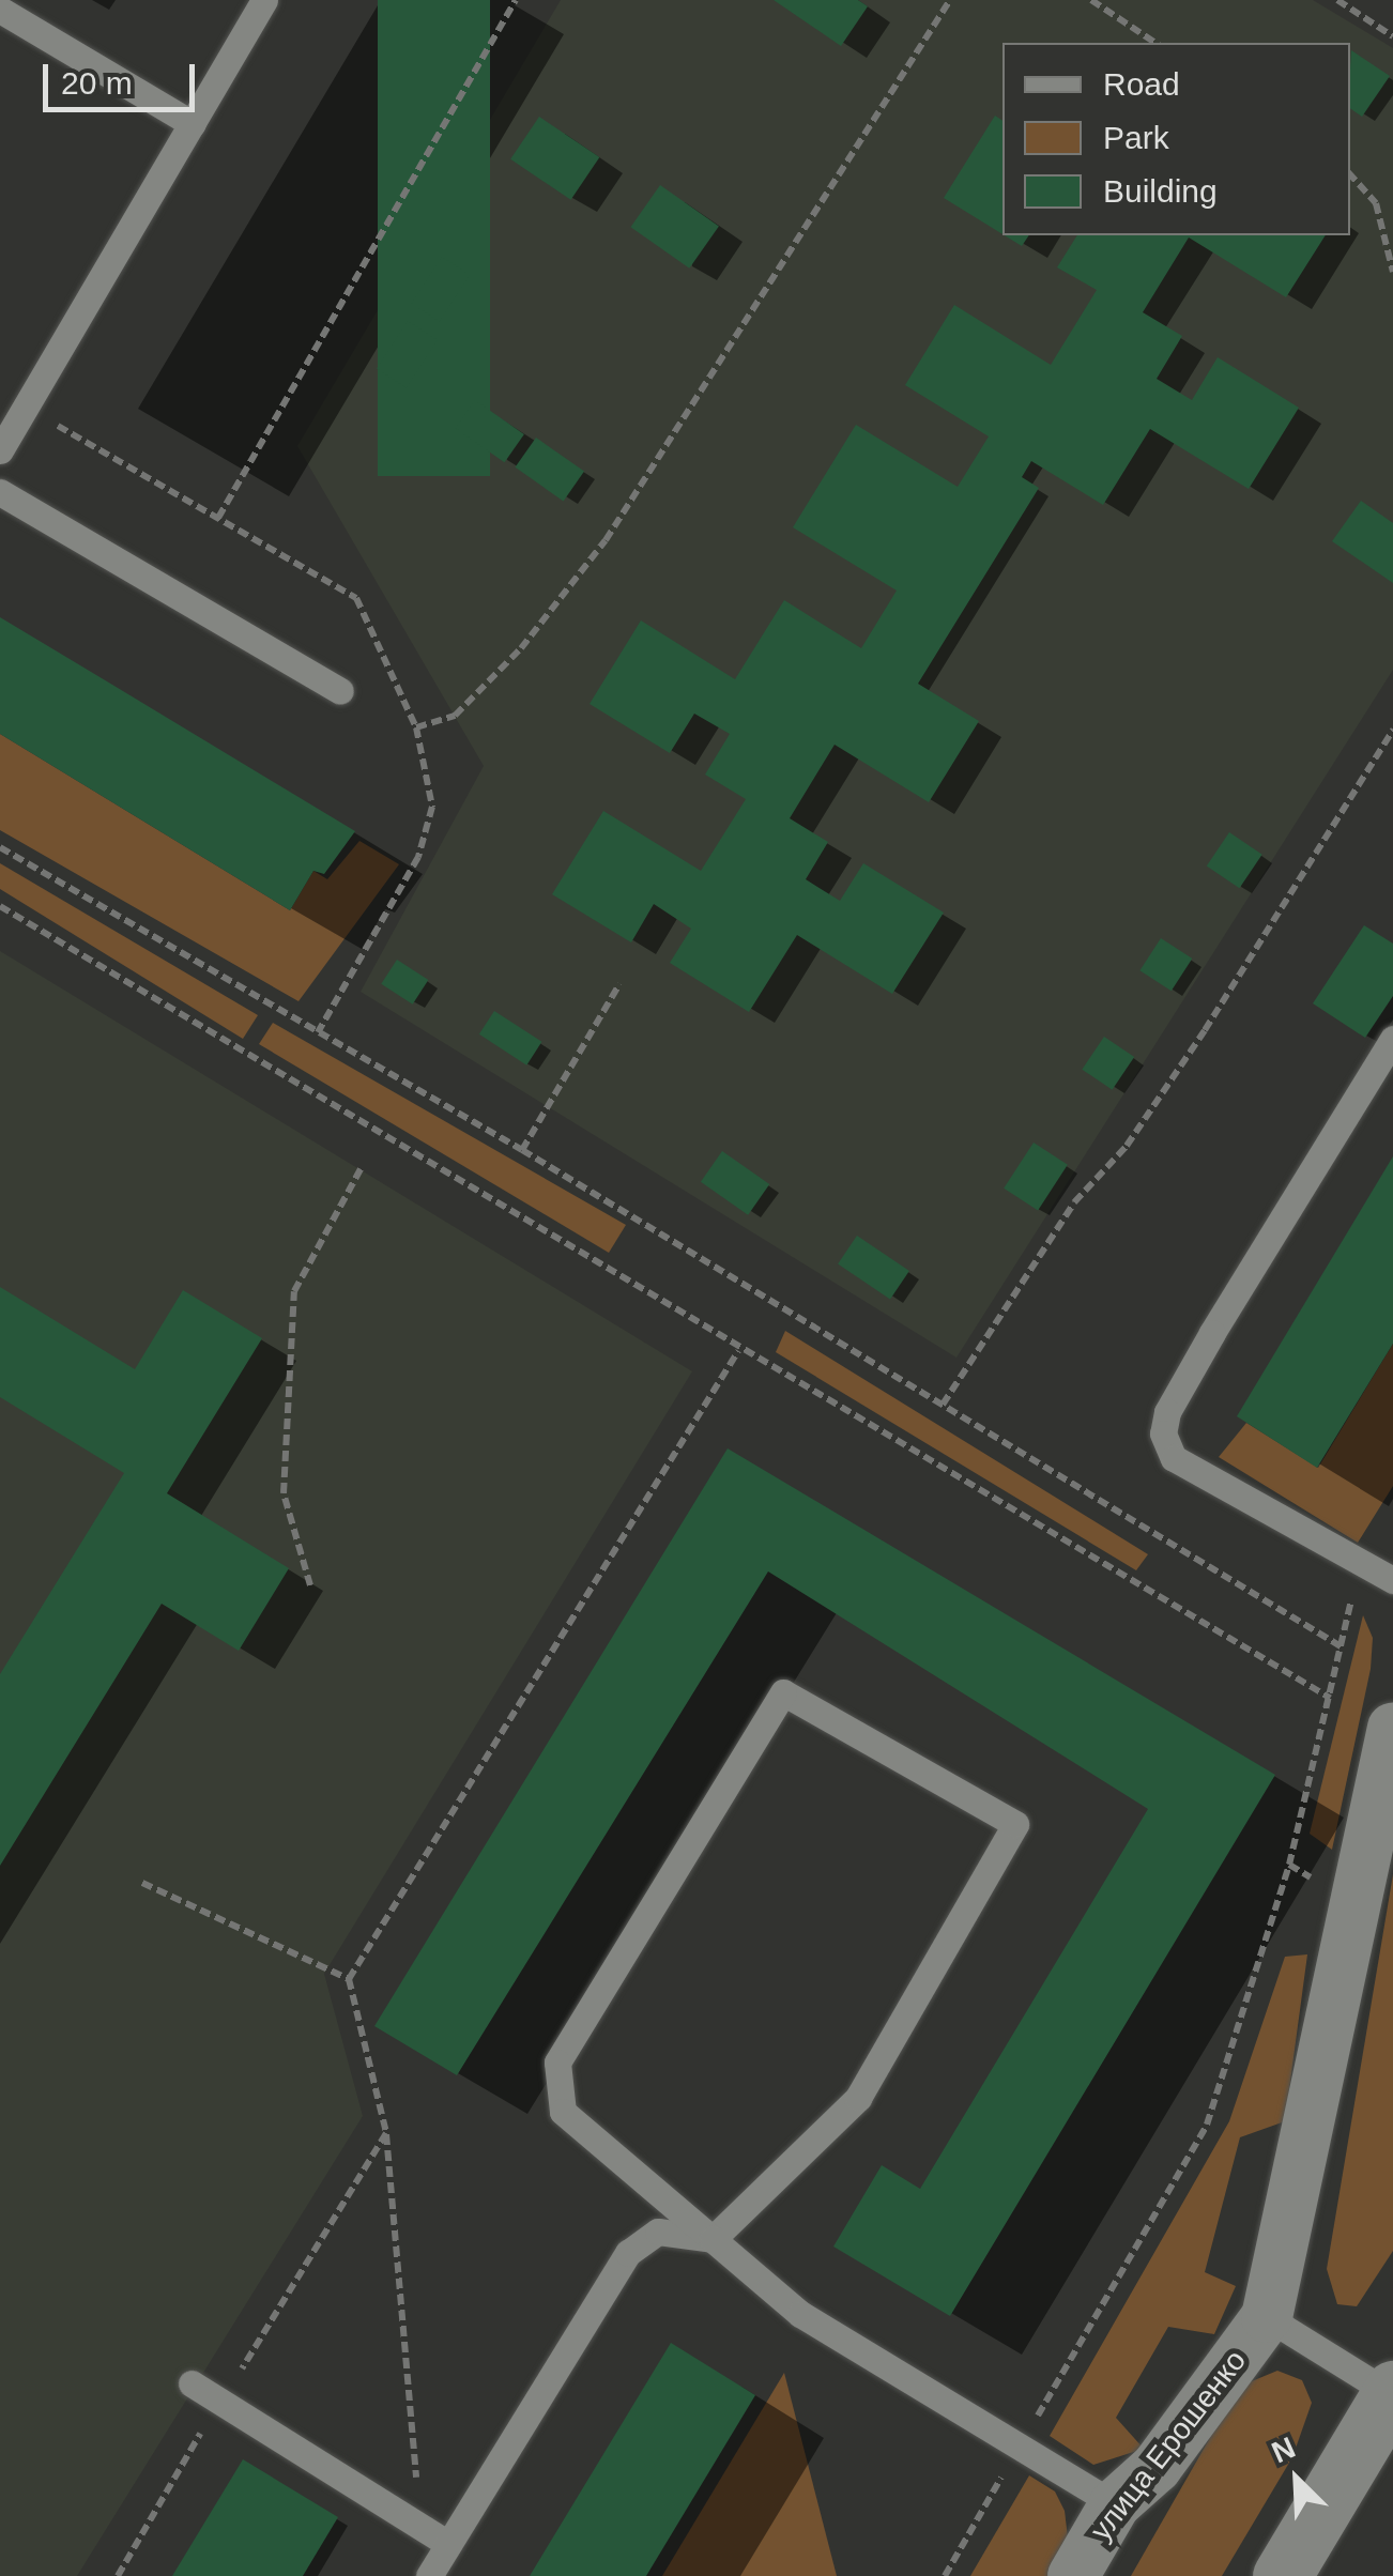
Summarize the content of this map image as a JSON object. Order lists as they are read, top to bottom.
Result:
{
  "streets": {
    "street": ["улица Ерошенко"]
  },
  "legend": ["Road", "Park", "Building"],
  "scale_bar": "20 m",
  "north": "top left"
}
